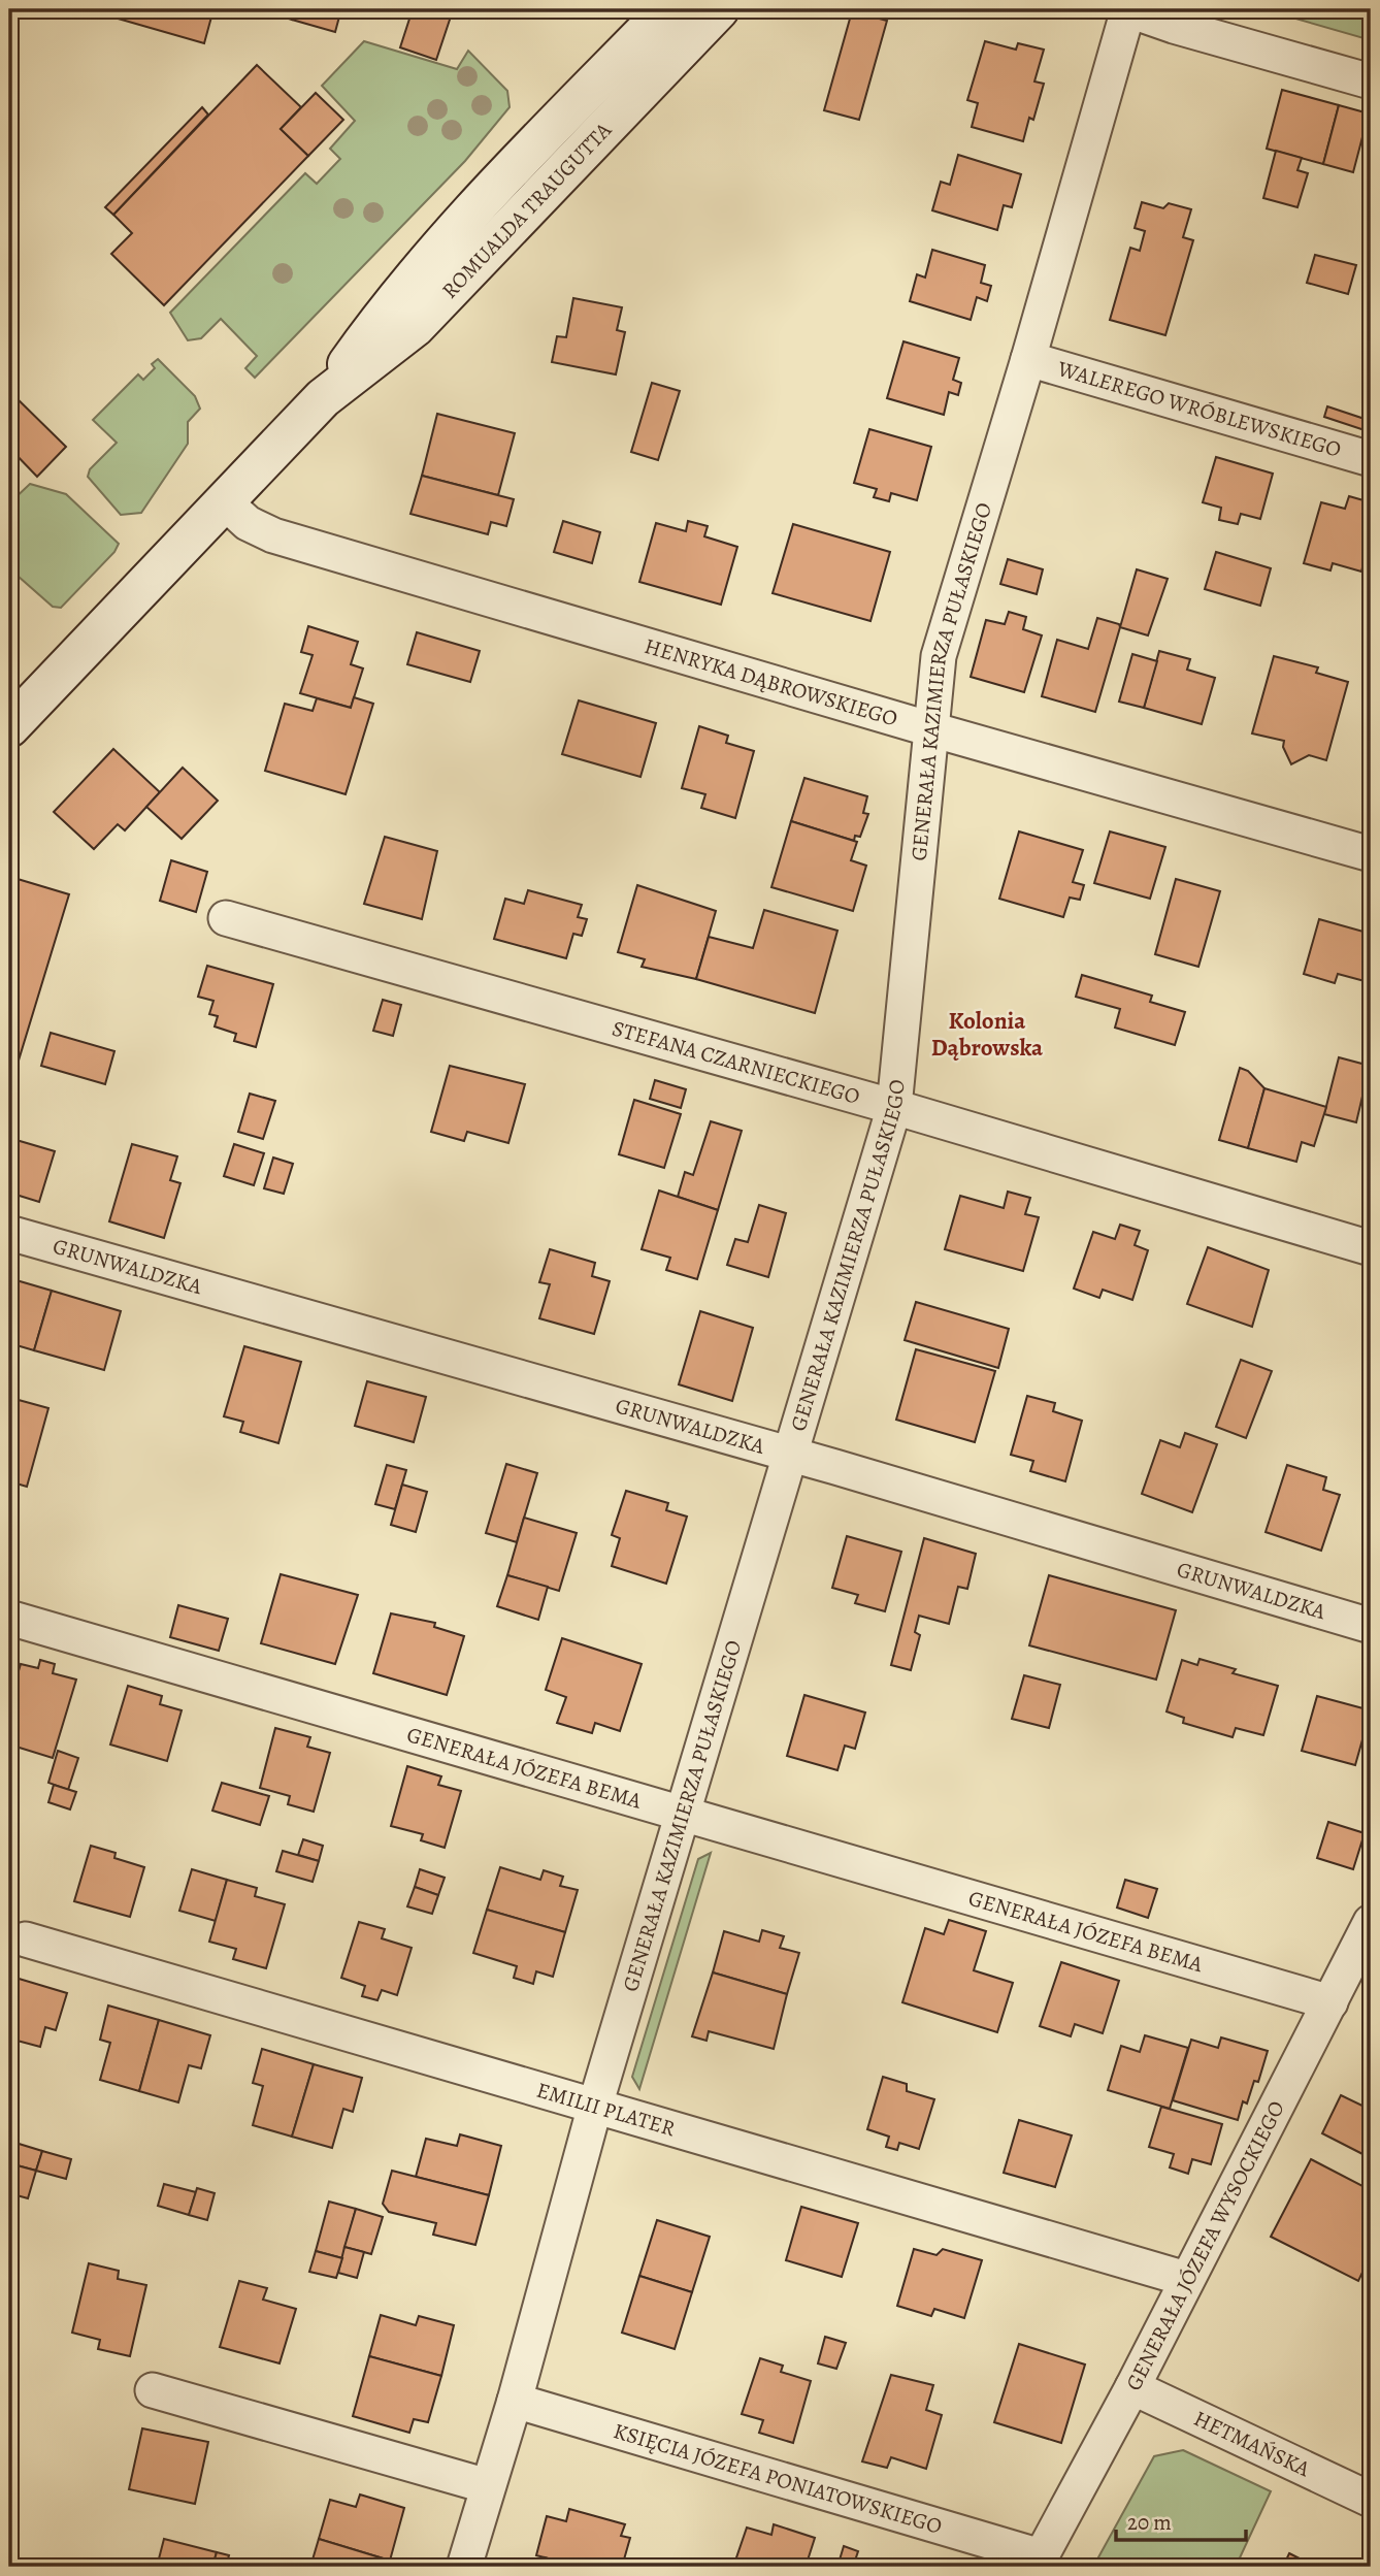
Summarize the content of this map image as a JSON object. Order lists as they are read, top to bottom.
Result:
{
  "streets": {
    "street": [
      "ROMUALDA TRAUGUTTA",
      "WALEREGO WRÓBLEWSKIEGO",
      "HENRYKA DĄBROWSKIEGO",
      "GENERAŁA KAZIMIERZA PUŁASKIEGO",
      "STEFANA CZARNIECKIEGO",
      "GRUNWALDZKA",
      "GENERAŁA JÓZEFA BEMA",
      "EMILII PLATER",
      "GENERAŁA JÓZEFA WYSOCKIEGO",
      "HETMAŃSKA",
      "KSIĘCIA JÓZEFA PONIATOWSKIEGO"
    ]
  },
  "crossings": [
    ["ROMUALDA TRAUGUTTA", "HENRYKA DĄBROWSKIEGO"],
    ["WALEREGO WRÓBLEWSKIEGO", "GENERAŁA KAZIMIERZA PUŁASKIEGO"],
    ["HENRYKA DĄBROWSKIEGO", "GENERAŁA KAZIMIERZA PUŁASKIEGO"],
    ["GENERAŁA KAZIMIERZA PUŁASKIEGO", "STEFANA CZARNIECKIEGO"],
    ["GENERAŁA KAZIMIERZA PUŁASKIEGO", "GRUNWALDZKA"],
    ["GENERAŁA KAZIMIERZA PUŁASKIEGO", "GENERAŁA JÓZEFA BEMA"],
    ["GENERAŁA KAZIMIERZA PUŁASKIEGO", "EMILII PLATER"],
    ["GENERAŁA KAZIMIERZA PUŁASKIEGO", "KSIĘCIA JÓZEFA PONIATOWSKIEGO"],
    ["GENERAŁA JÓZEFA BEMA", "GENERAŁA JÓZEFA WYSOCKIEGO"],
    ["EMILII PLATER", "GENERAŁA JÓZEFA WYSOCKIEGO"],
    ["GENERAŁA JÓZEFA WYSOCKIEGO", "HETMAŃSKA"],
    ["GENERAŁA JÓZEFA WYSOCKIEGO", "KSIĘCIA JÓZEFA PONIATOWSKIEGO"]
  ],
  "districts": ["Kolonia Dąbrowska"],
  "scale_bar": "20 m"
}
